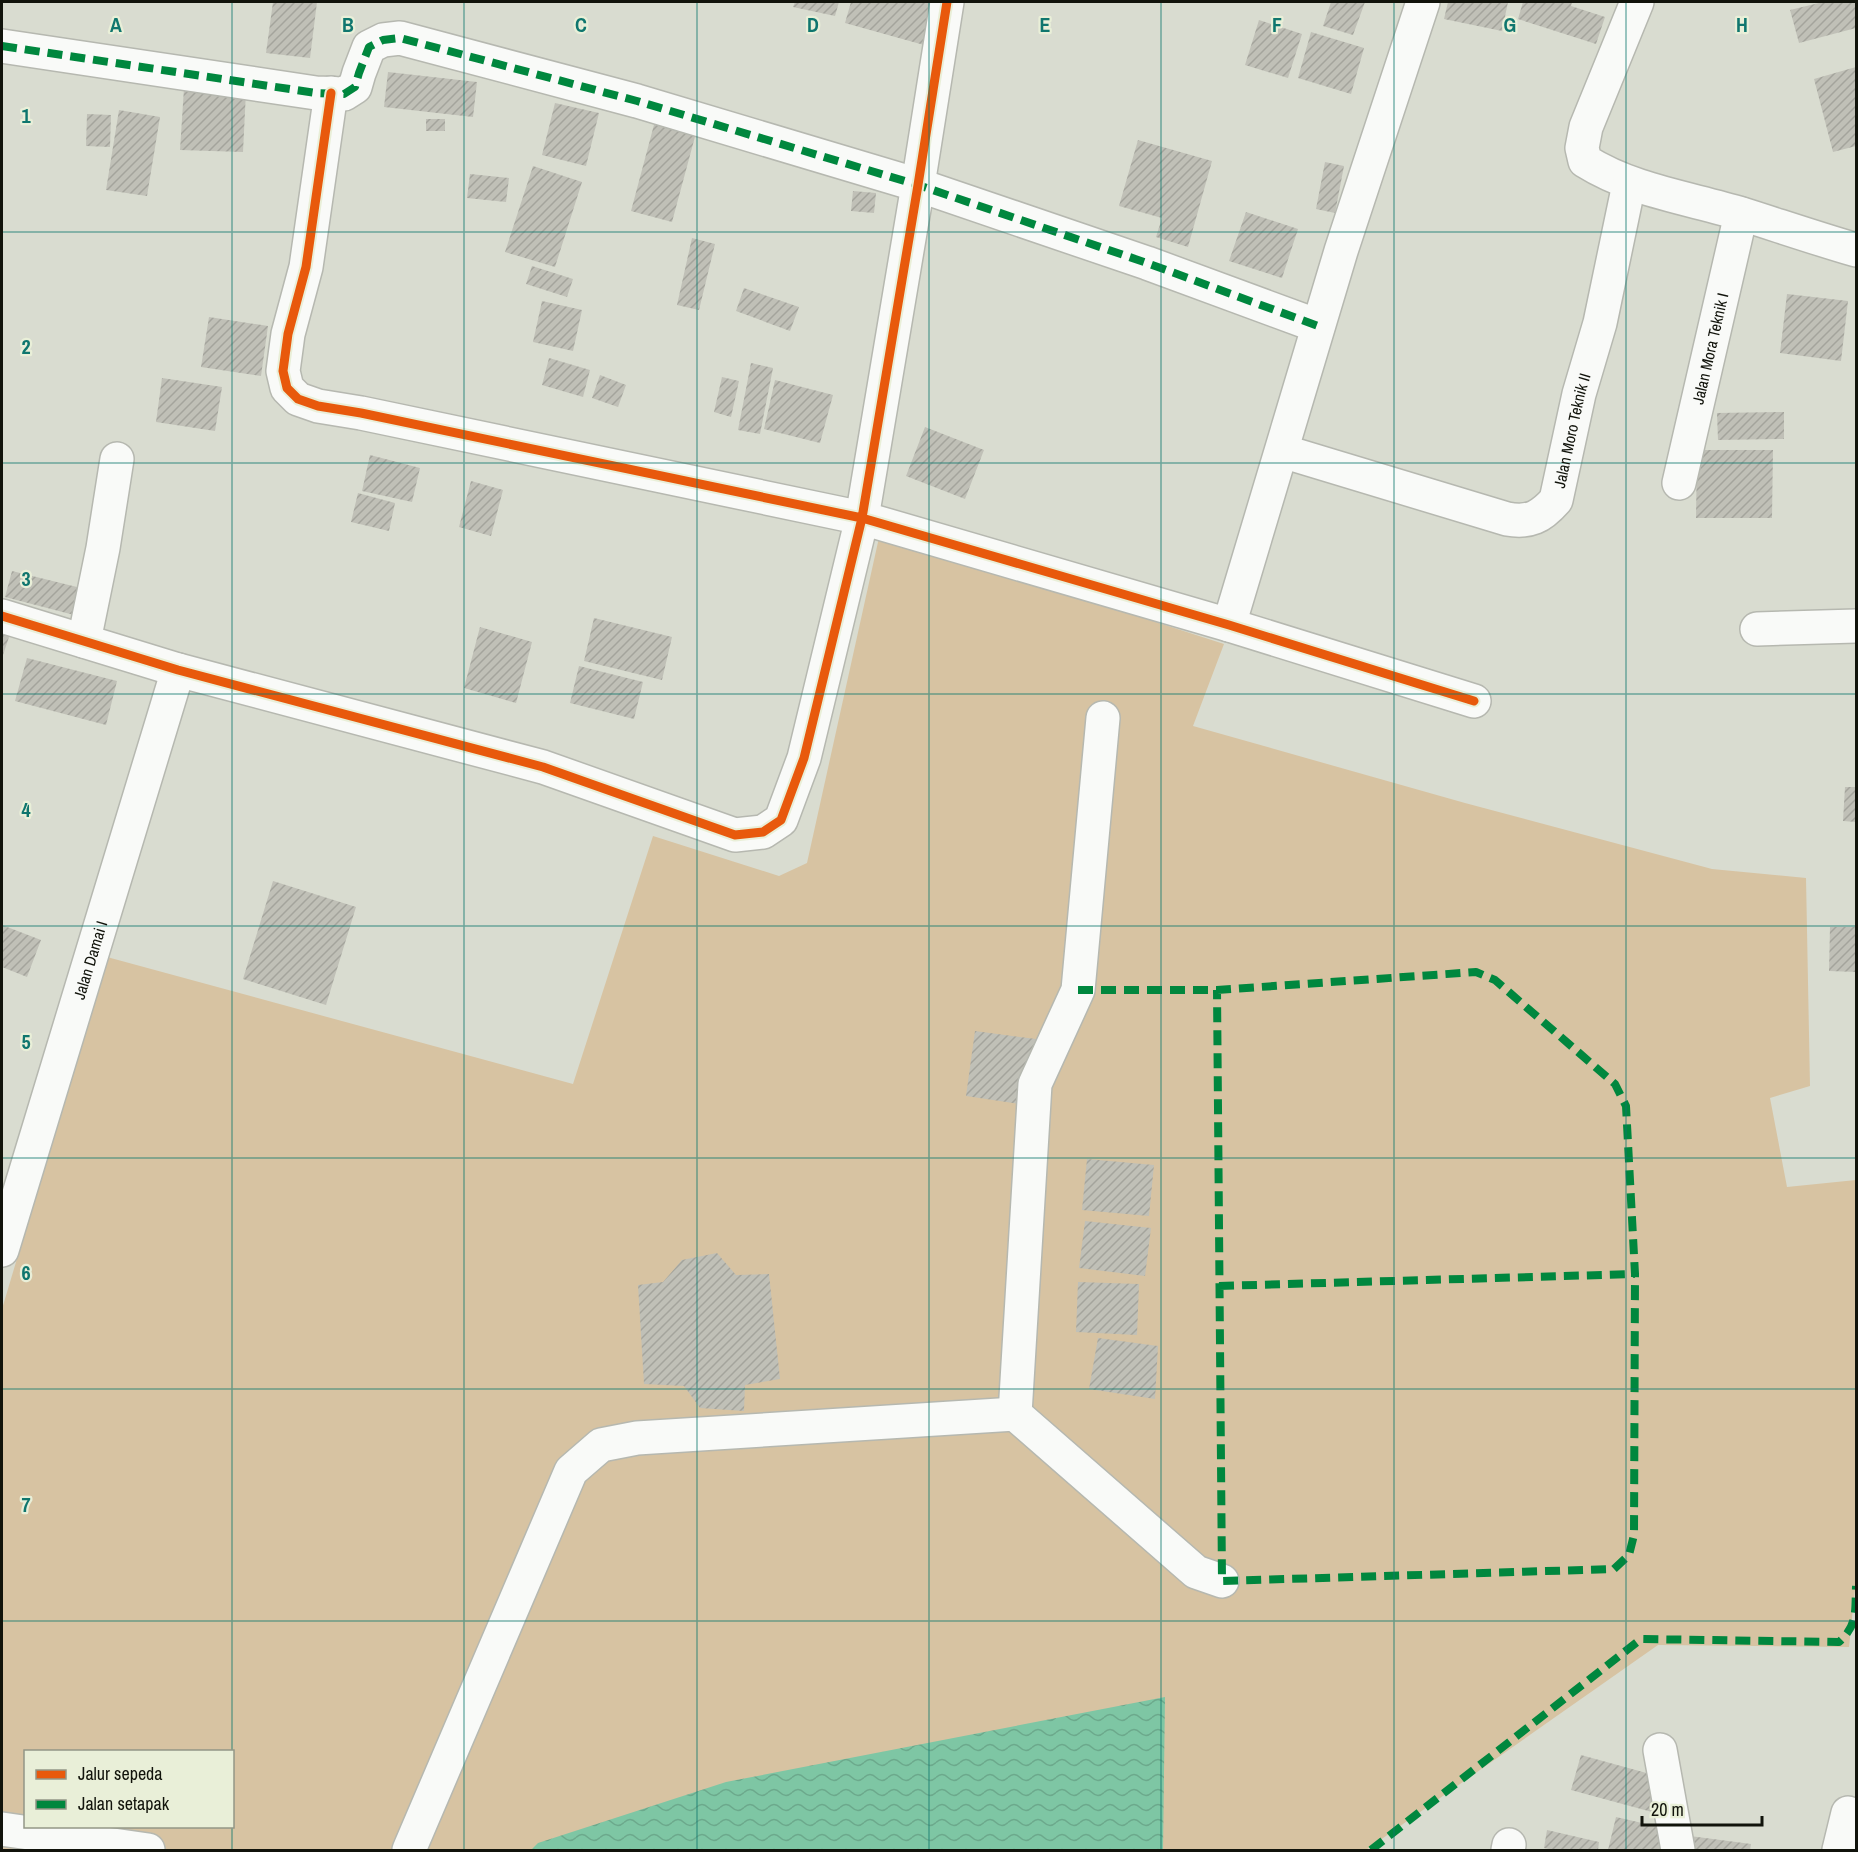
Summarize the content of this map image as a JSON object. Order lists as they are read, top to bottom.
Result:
{
  "streets": {
    "street": ["Jalan Mora Teknik I", "Jalan Moro Teknik II", "Jalan Damai I"]
  },
  "legend": ["Jalur sepeda", "Jalan setapak"],
  "scale_bar": "20 m",
  "grid": {
    "columns": [
      "A",
      "B",
      "C",
      "D",
      "E",
      "F",
      "G",
      "H"
    ],
    "rows": [
      "1",
      "2",
      "3",
      "4",
      "5",
      "6",
      "7"
    ]
  }
}
